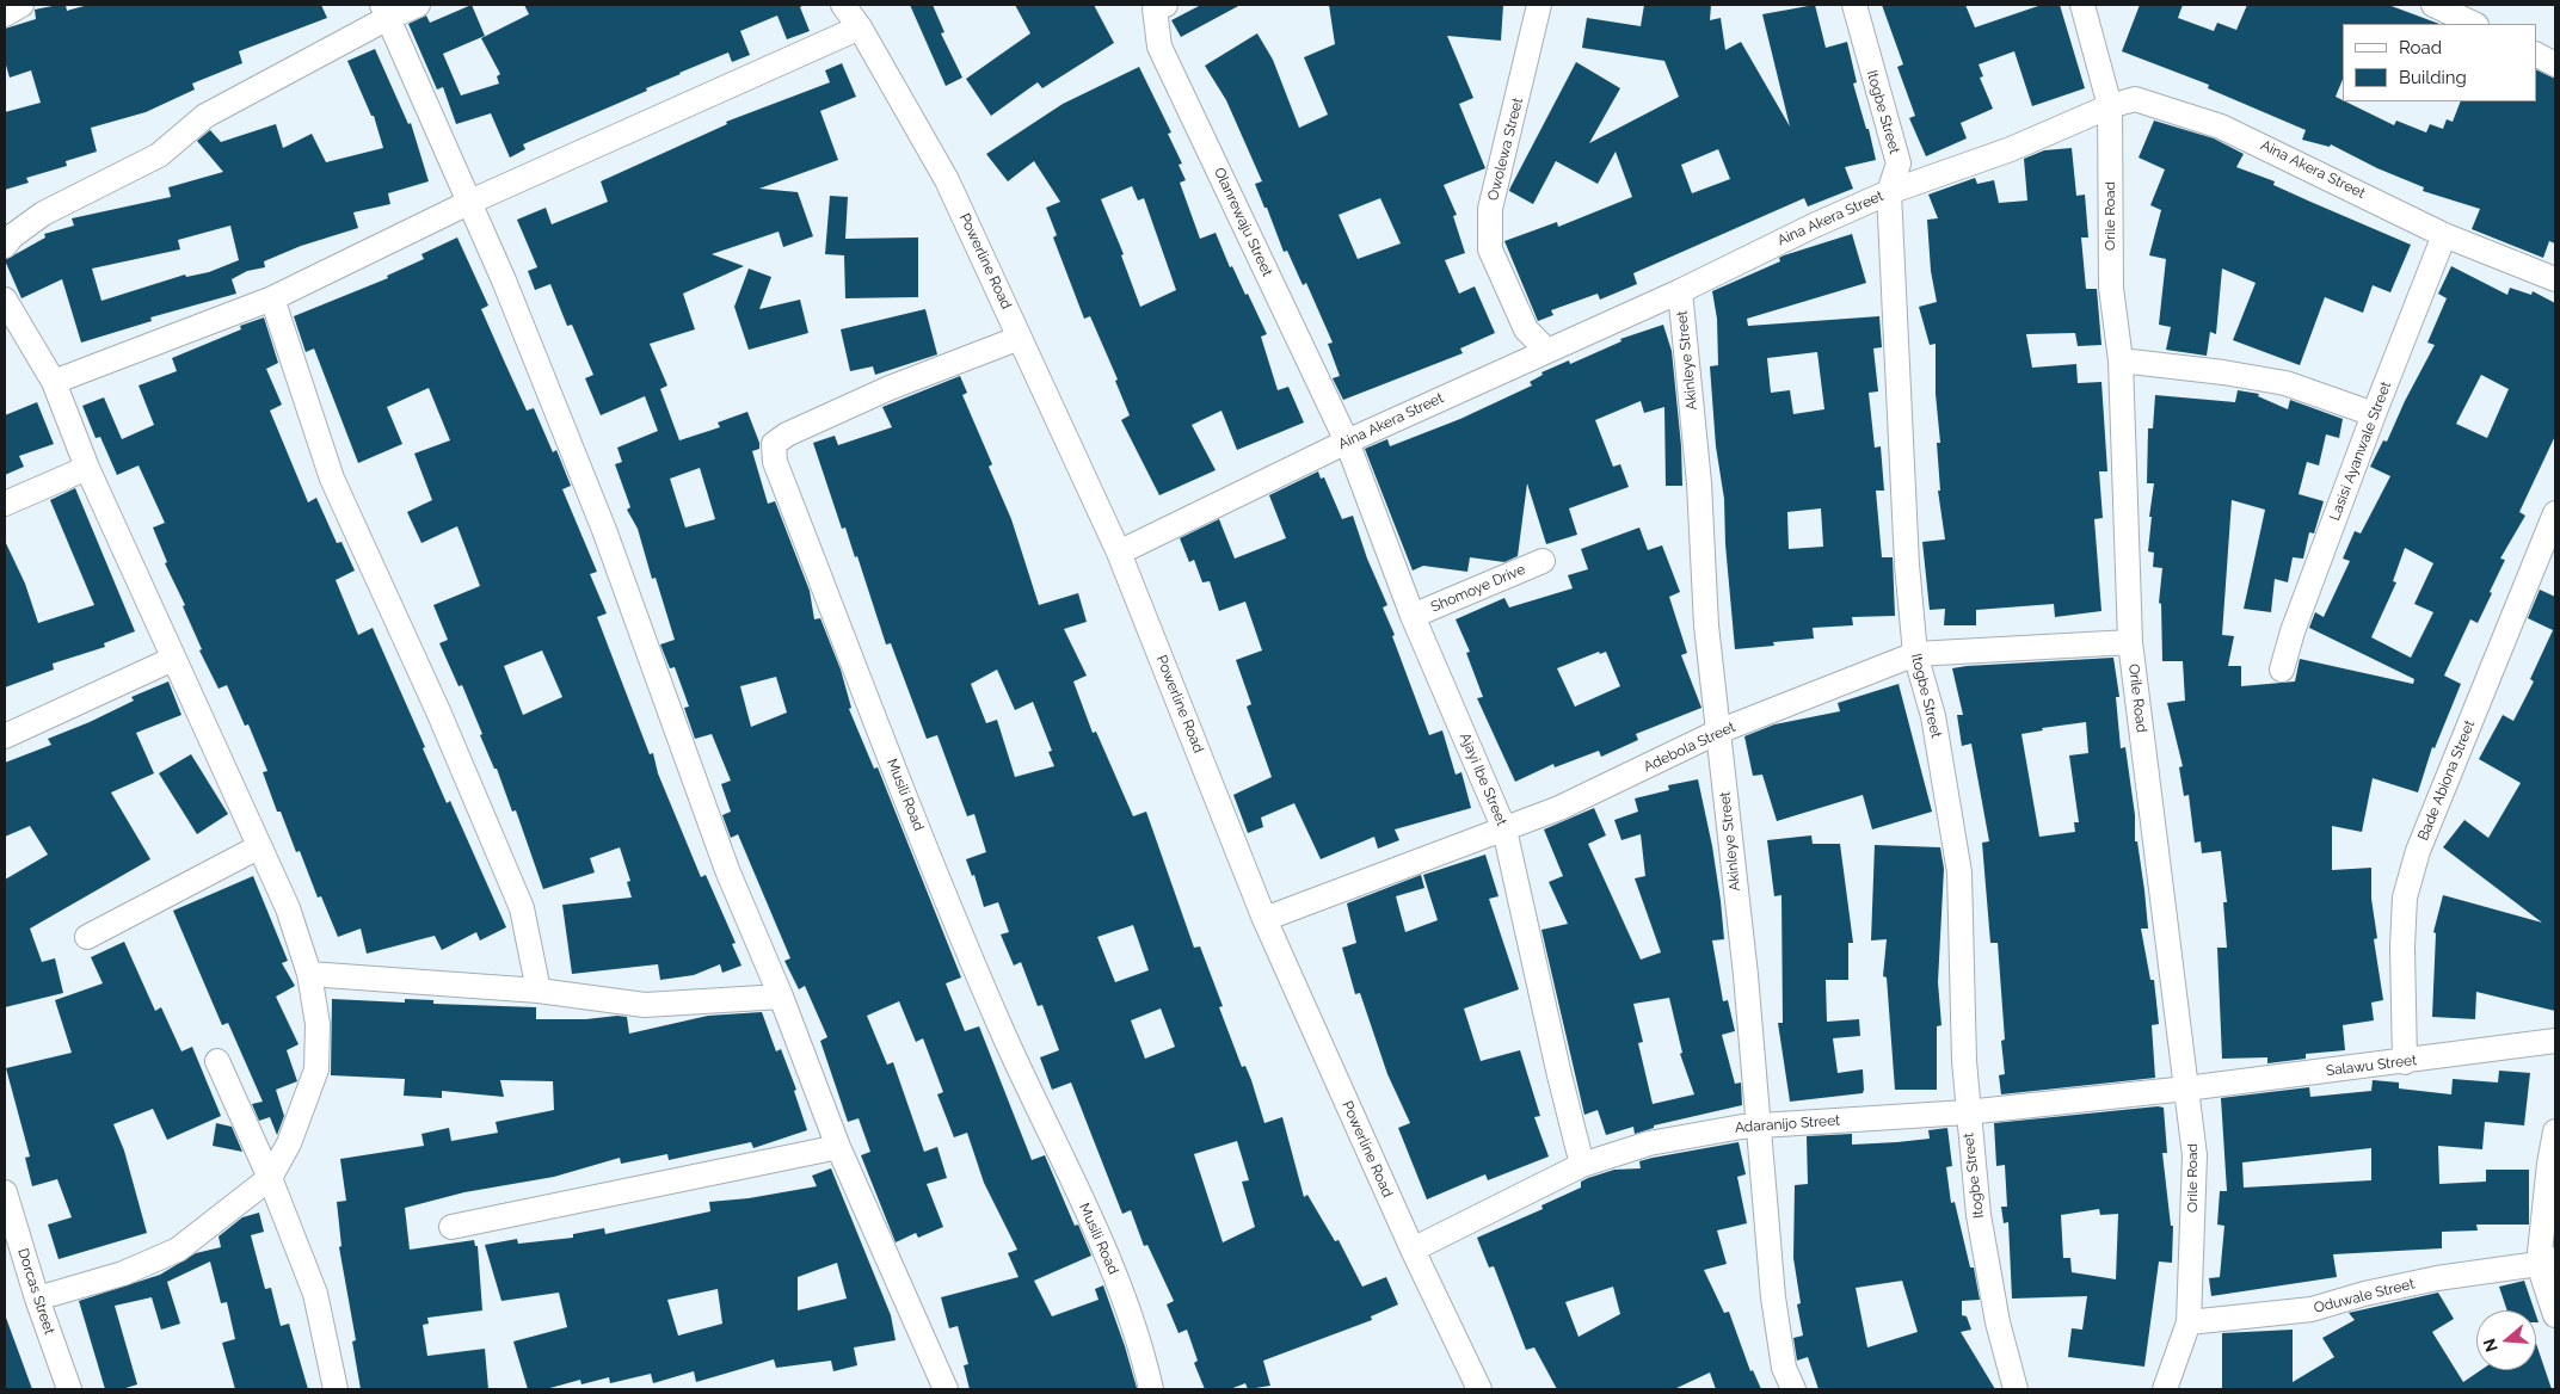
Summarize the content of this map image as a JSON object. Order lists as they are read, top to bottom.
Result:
{
  "streets": {
    "street": [
      "Itogbe Street",
      "Owolewa Street",
      "Aina Akera Street",
      "Orile Road",
      "Olanrewaju Street",
      "Powerline Road",
      "Akinleye Street",
      "Lasisi Ayanwale Street",
      "Shomoye Drive",
      "Adebola Street",
      "Ajayi Ibe Street",
      "Bade Abiona Street",
      "Musili Road",
      "Salawu Street",
      "Adaranijo Street",
      "Dorcas Street",
      "Oduwale Street"
    ]
  },
  "crossings": [
    ["Itogbe Street", "Aina Akera Street"],
    ["Itogbe Street", "Adebola Street"],
    ["Itogbe Street", "Adaranijo Street"],
    ["Owolewa Street", "Aina Akera Street"],
    ["Aina Akera Street", "Orile Road"],
    ["Aina Akera Street", "Olanrewaju Street"],
    ["Aina Akera Street", "Powerline Road"],
    ["Aina Akera Street", "Akinleye Street"],
    ["Aina Akera Street", "Lasisi Ayanwale Street"],
    ["Aina Akera Street", "Ajayi Ibe Street"],
    ["Orile Road", "Adebola Street"],
    ["Orile Road", "Salawu Street"],
    ["Orile Road", "Adaranijo Street"],
    ["Orile Road", "Oduwale Street"],
    ["Olanrewaju Street", "Ajayi Ibe Street"],
    ["Powerline Road", "Adebola Street"],
    ["Powerline Road", "Musili Road"],
    ["Powerline Road", "Adaranijo Street"],
    ["Akinleye Street", "Adebola Street"],
    ["Akinleye Street", "Adaranijo Street"],
    ["Shomoye Drive", "Ajayi Ibe Street"],
    ["Adebola Street", "Ajayi Ibe Street"],
    ["Ajayi Ibe Street", "Adaranijo Street"],
    ["Bade Abiona Street", "Salawu Street"],
    ["Salawu Street", "Adaranijo Street"]
  ],
  "legend": ["Road", "Building"],
  "north": "left"
}
